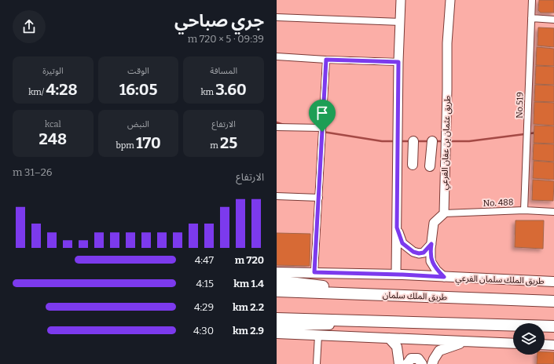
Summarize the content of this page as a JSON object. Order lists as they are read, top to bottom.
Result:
{
  "streets": {
    "highway": ["طريق الملك سلمان"],
    "main road": ["طريق عثمان بن عفان الفرعي", "طريق الملك سلمان الفرعي"],
    "street": ["No.519", "No. 488"]
  },
  "crossings": [
    ["No.519", "No. 488"],
    ["طريق عثمان بن عفان الفرعي", "No. 488"]
  ],
  "page": {
    "heading": ["جري صباحي", "09:39 · 5 × 720 m"],
    "stats": [
      ["المسافة", "3.60 km"],
      ["الوقت", "16:05"],
      ["الوتيرة", "4:28 /km"],
      ["الارتفاع", "25 m"],
      ["النبض", "170 bpm"],
      ["kcal", "248"]
    ],
    "chart": ["الارتفاع", "26–31 m"],
    "list": [
      {
        "name": "720 m",
        "note": "4:47"
      },
      {
        "name": "1.4 km",
        "note": "4:15"
      },
      {
        "name": "2.2 km",
        "note": "4:29"
      },
      {
        "name": "2.9 km",
        "note": "4:30"
      }
    ]
  }
}
